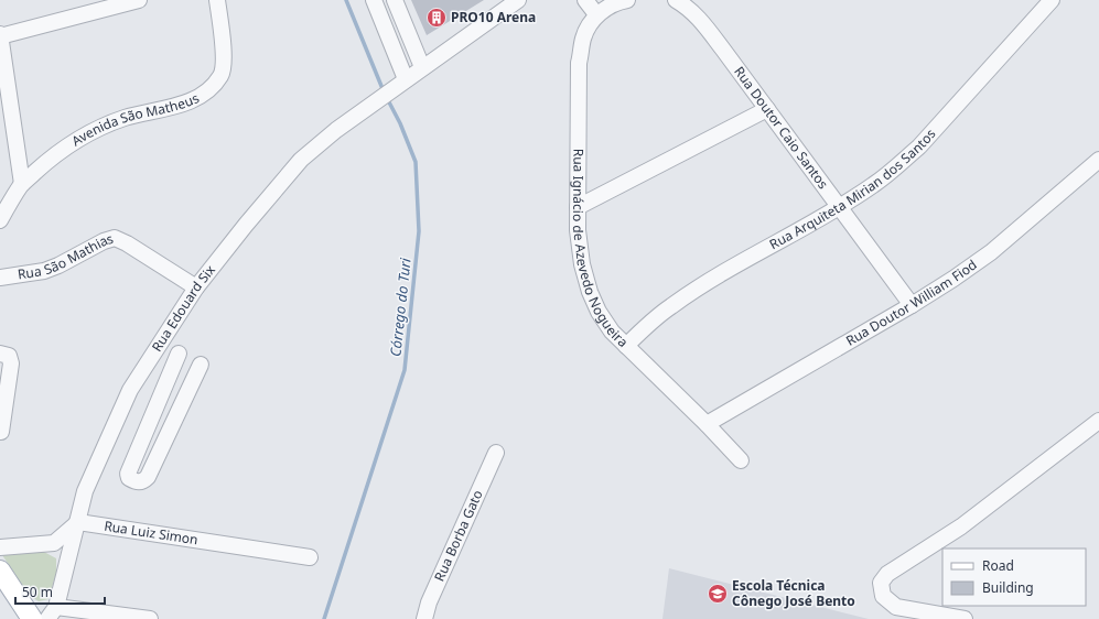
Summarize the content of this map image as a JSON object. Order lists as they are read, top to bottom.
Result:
{
  "streets": {
    "street": [
      "Avenida São Matheus",
      "Rua Doutor Caio Santos",
      "Rua Arquiteta Mirian dos Santos",
      "Rua Ignácio de Azevedo Nogueira",
      "Rua São Mathias",
      "Rua Doutor William Fiod",
      "Rua Edouard Six",
      "Rua Luiz Simon",
      "Rua Borba Gato"
    ]
  },
  "crossings": [
    ["Rua Doutor Caio Santos", "Rua Arquiteta Mirian dos Santos"],
    ["Rua Doutor Caio Santos", "Rua Doutor William Fiod"],
    ["Rua Arquiteta Mirian dos Santos", "Rua Ignácio de Azevedo Nogueira"],
    ["Rua Ignácio de Azevedo Nogueira", "Rua Doutor William Fiod"],
    ["Rua São Mathias", "Rua Edouard Six"],
    ["Rua Edouard Six", "Rua Luiz Simon"]
  ],
  "water": ["Córrego do Turi"],
  "places": {
    "building": ["PRO10 Arena"],
    "school or university": ["Escola Técnica Cônego José Bento"]
  },
  "legend": ["Road", "Building"],
  "scale_bar": "50 m"
}
